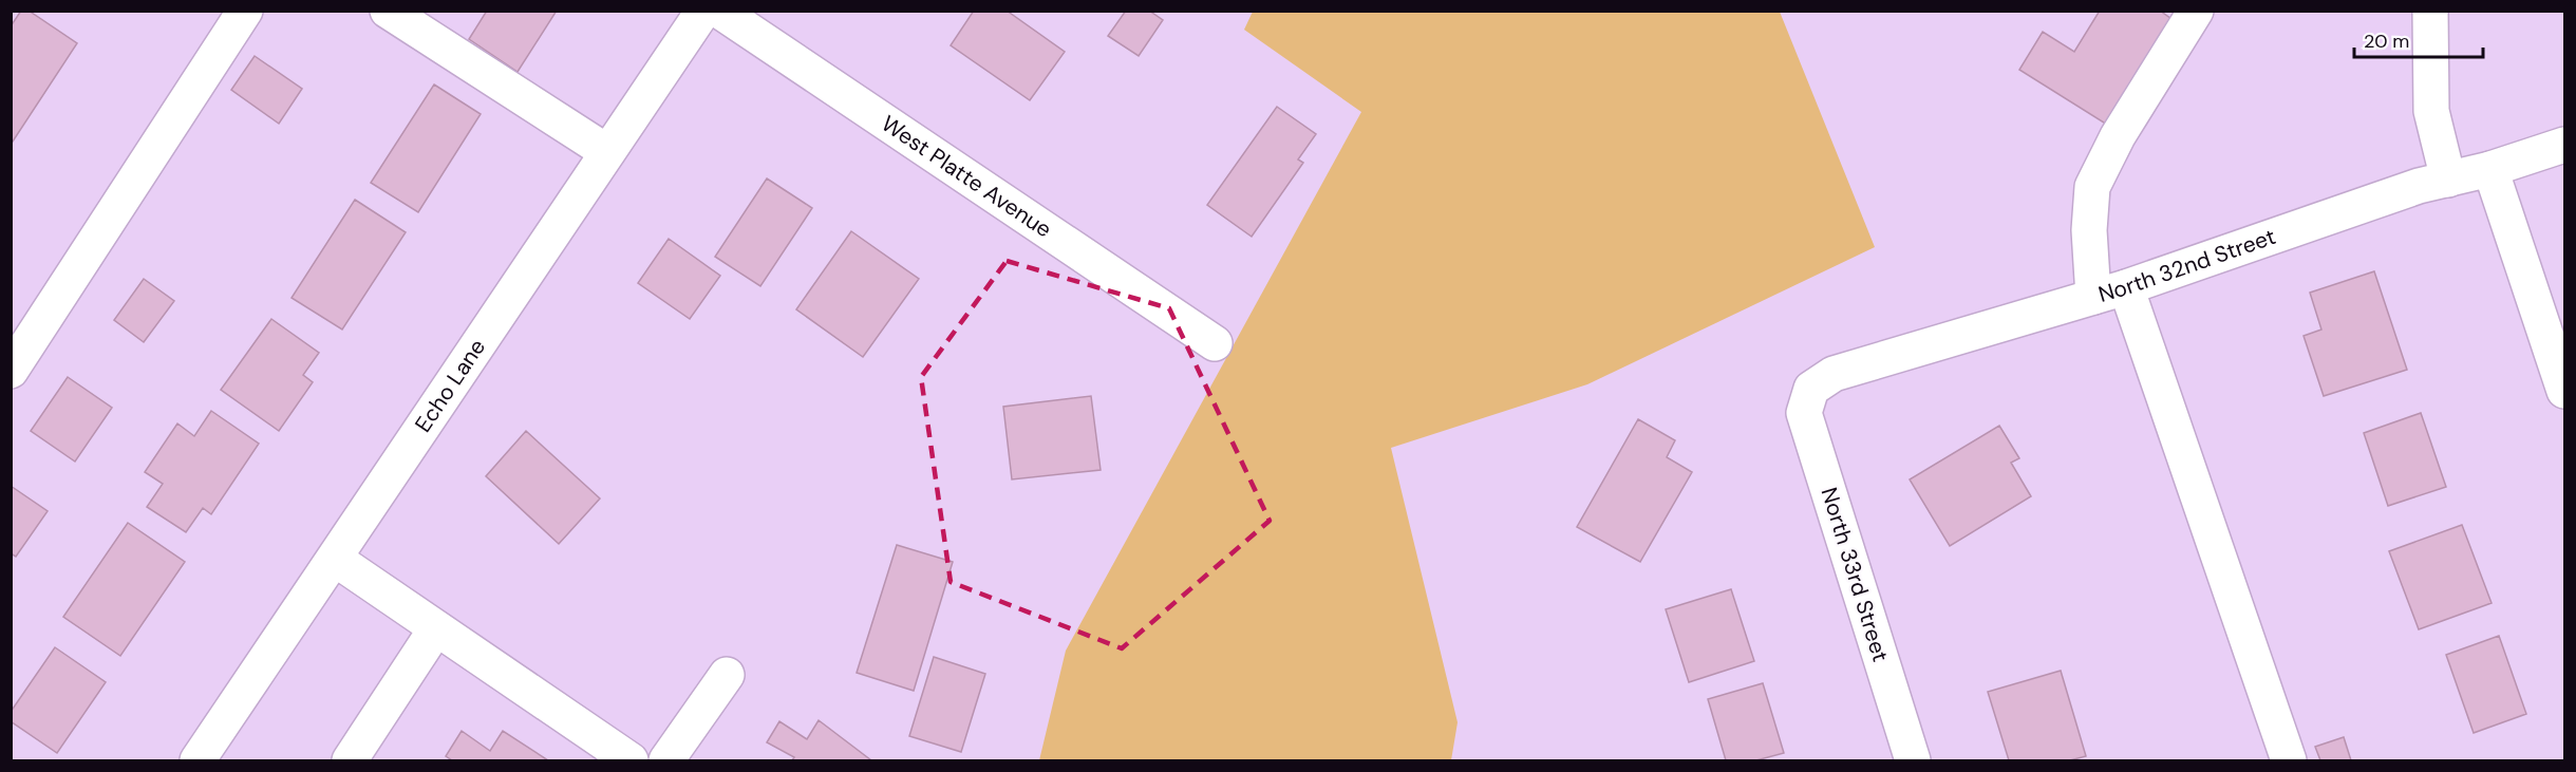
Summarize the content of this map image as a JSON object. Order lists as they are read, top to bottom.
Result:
{
  "streets": {
    "street": [
      "West Platte Avenue",
      "North 32nd Street",
      "Echo Lane",
      "North 33rd Street"
    ]
  },
  "crossings": [
    ["North 32nd Street", "North 33rd Street"]
  ],
  "scale_bar": "20 m"
}
